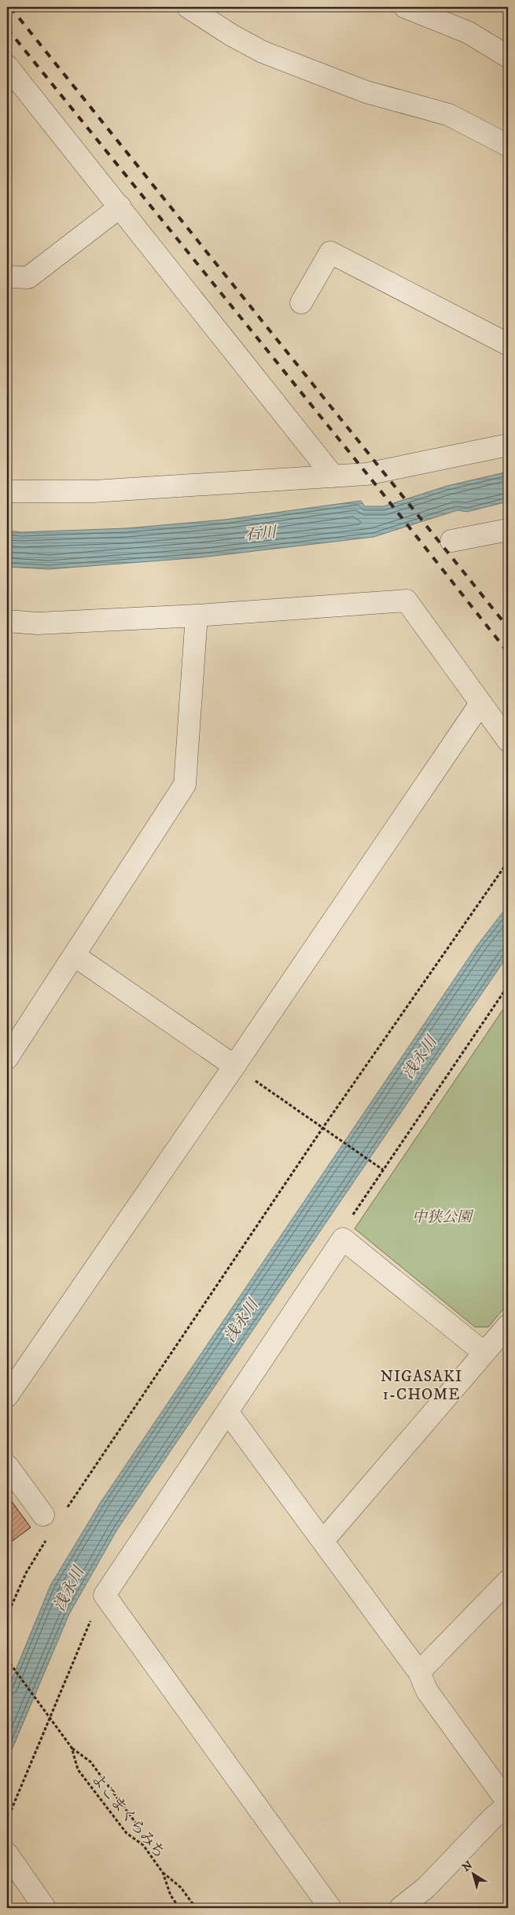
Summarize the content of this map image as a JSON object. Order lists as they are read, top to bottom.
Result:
{
  "streets": {
    "path": ["よこまくらみち"]
  },
  "districts": ["NIGASAKI 1-CHOME"],
  "water": ["石川", "浅永川"],
  "parks": ["中狭公園"],
  "north": "top left"
}
